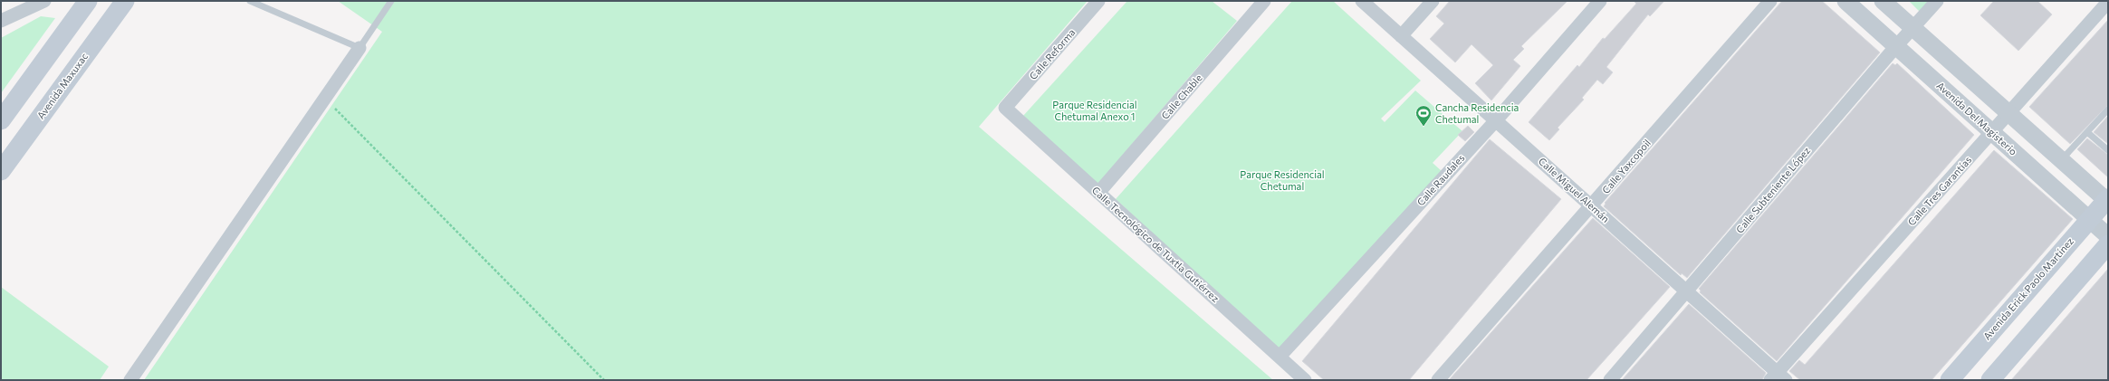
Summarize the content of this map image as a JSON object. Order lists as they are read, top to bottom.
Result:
{
  "streets": {
    "main road": ["Avenida Maxuxac", "Avenida Erick Paolo Martínez"],
    "street": [
      "Calle Reforma",
      "Calle Chable",
      "Avenida Del Magisterio",
      "Calle Yaxcopoil",
      "Calle Raudales",
      "Calle Miguel Alemán",
      "Calle Subteniente López",
      "Calle Tres Garantías",
      "Calle Tecnológico de Tuxtla Gutiérrez"
    ]
  },
  "crossings": [
    ["Calle Reforma", "Calle Tecnológico de Tuxtla Gutiérrez"],
    ["Calle Chable", "Calle Tecnológico de Tuxtla Gutiérrez"],
    ["Avenida Del Magisterio", "Calle Subteniente López"],
    ["Avenida Del Magisterio", "Calle Tres Garantías"],
    ["Avenida Del Magisterio", "Avenida Erick Paolo Martínez"],
    ["Calle Yaxcopoil", "Calle Miguel Alemán"],
    ["Calle Raudales", "Calle Miguel Alemán"],
    ["Calle Raudales", "Calle Tecnológico de Tuxtla Gutiérrez"],
    ["Calle Miguel Alemán", "Calle Subteniente López"],
    ["Calle Miguel Alemán", "Calle Tres Garantías"]
  ],
  "parks": ["Parque Residencial Chetumal Anexo 1", "Parque Residencial Chetumal"],
  "places": {
    "sports": ["Cancha Residencia Chetumal"]
  }
}
